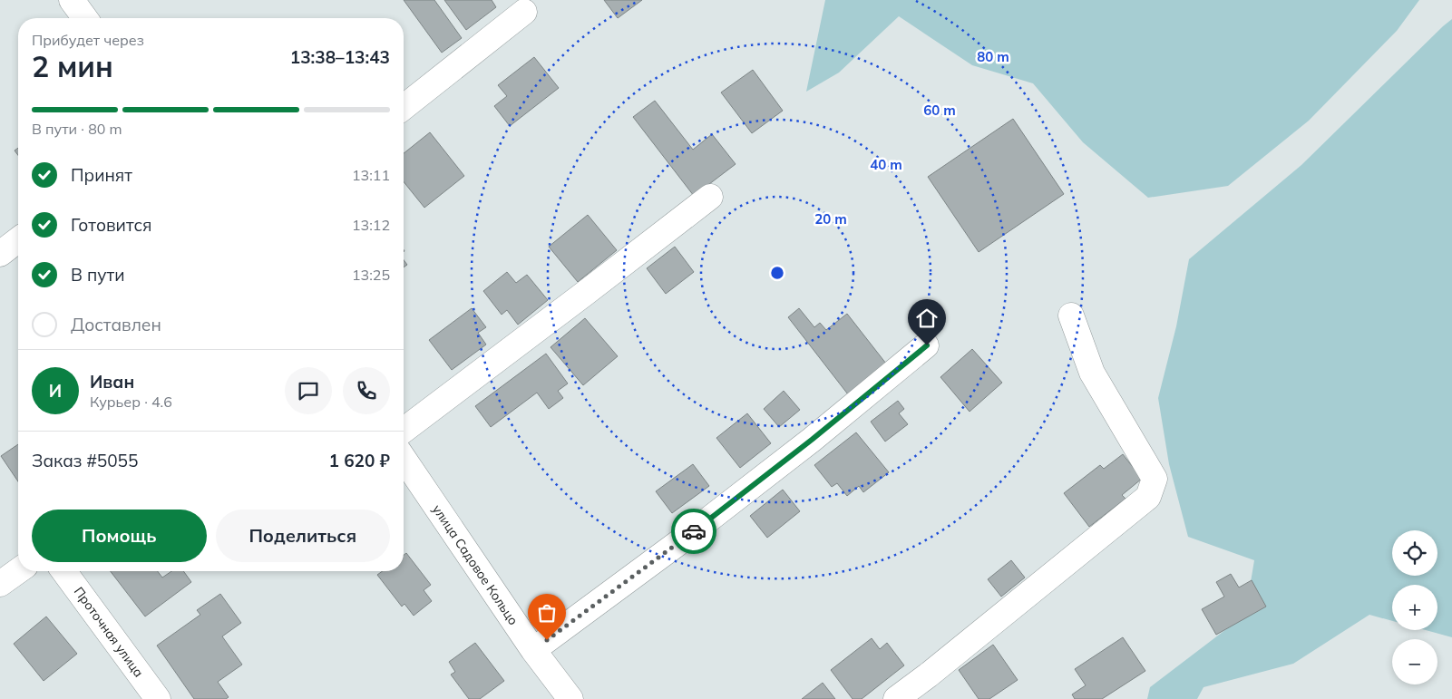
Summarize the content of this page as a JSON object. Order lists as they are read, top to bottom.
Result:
{
  "streets": {
    "street": ["улица Садовое Кольцо", "Проточная улица"]
  },
  "page": {
    "heading": ["2 мин", "Прибудет через", "13:38–13:43"],
    "panel": [
      "Иван",
      "Курьер · 4.6",
      "Заказ #5055",
      "1 620 ₽"
    ],
    "bar": "В пути · 80 m",
    "list": [
      ["Принят", "13:11"],
      ["Готовится", "13:12"],
      ["В пути", "13:25"],
      "Доставлен"
    ],
    "round": "И",
    "buttons": ["Помощь", "Поделиться"],
    "map_buttons": ["+", "−"]
  },
  "rings": [
    "80 m",
    "60 m",
    "40 m",
    "20 m"
  ]
}
